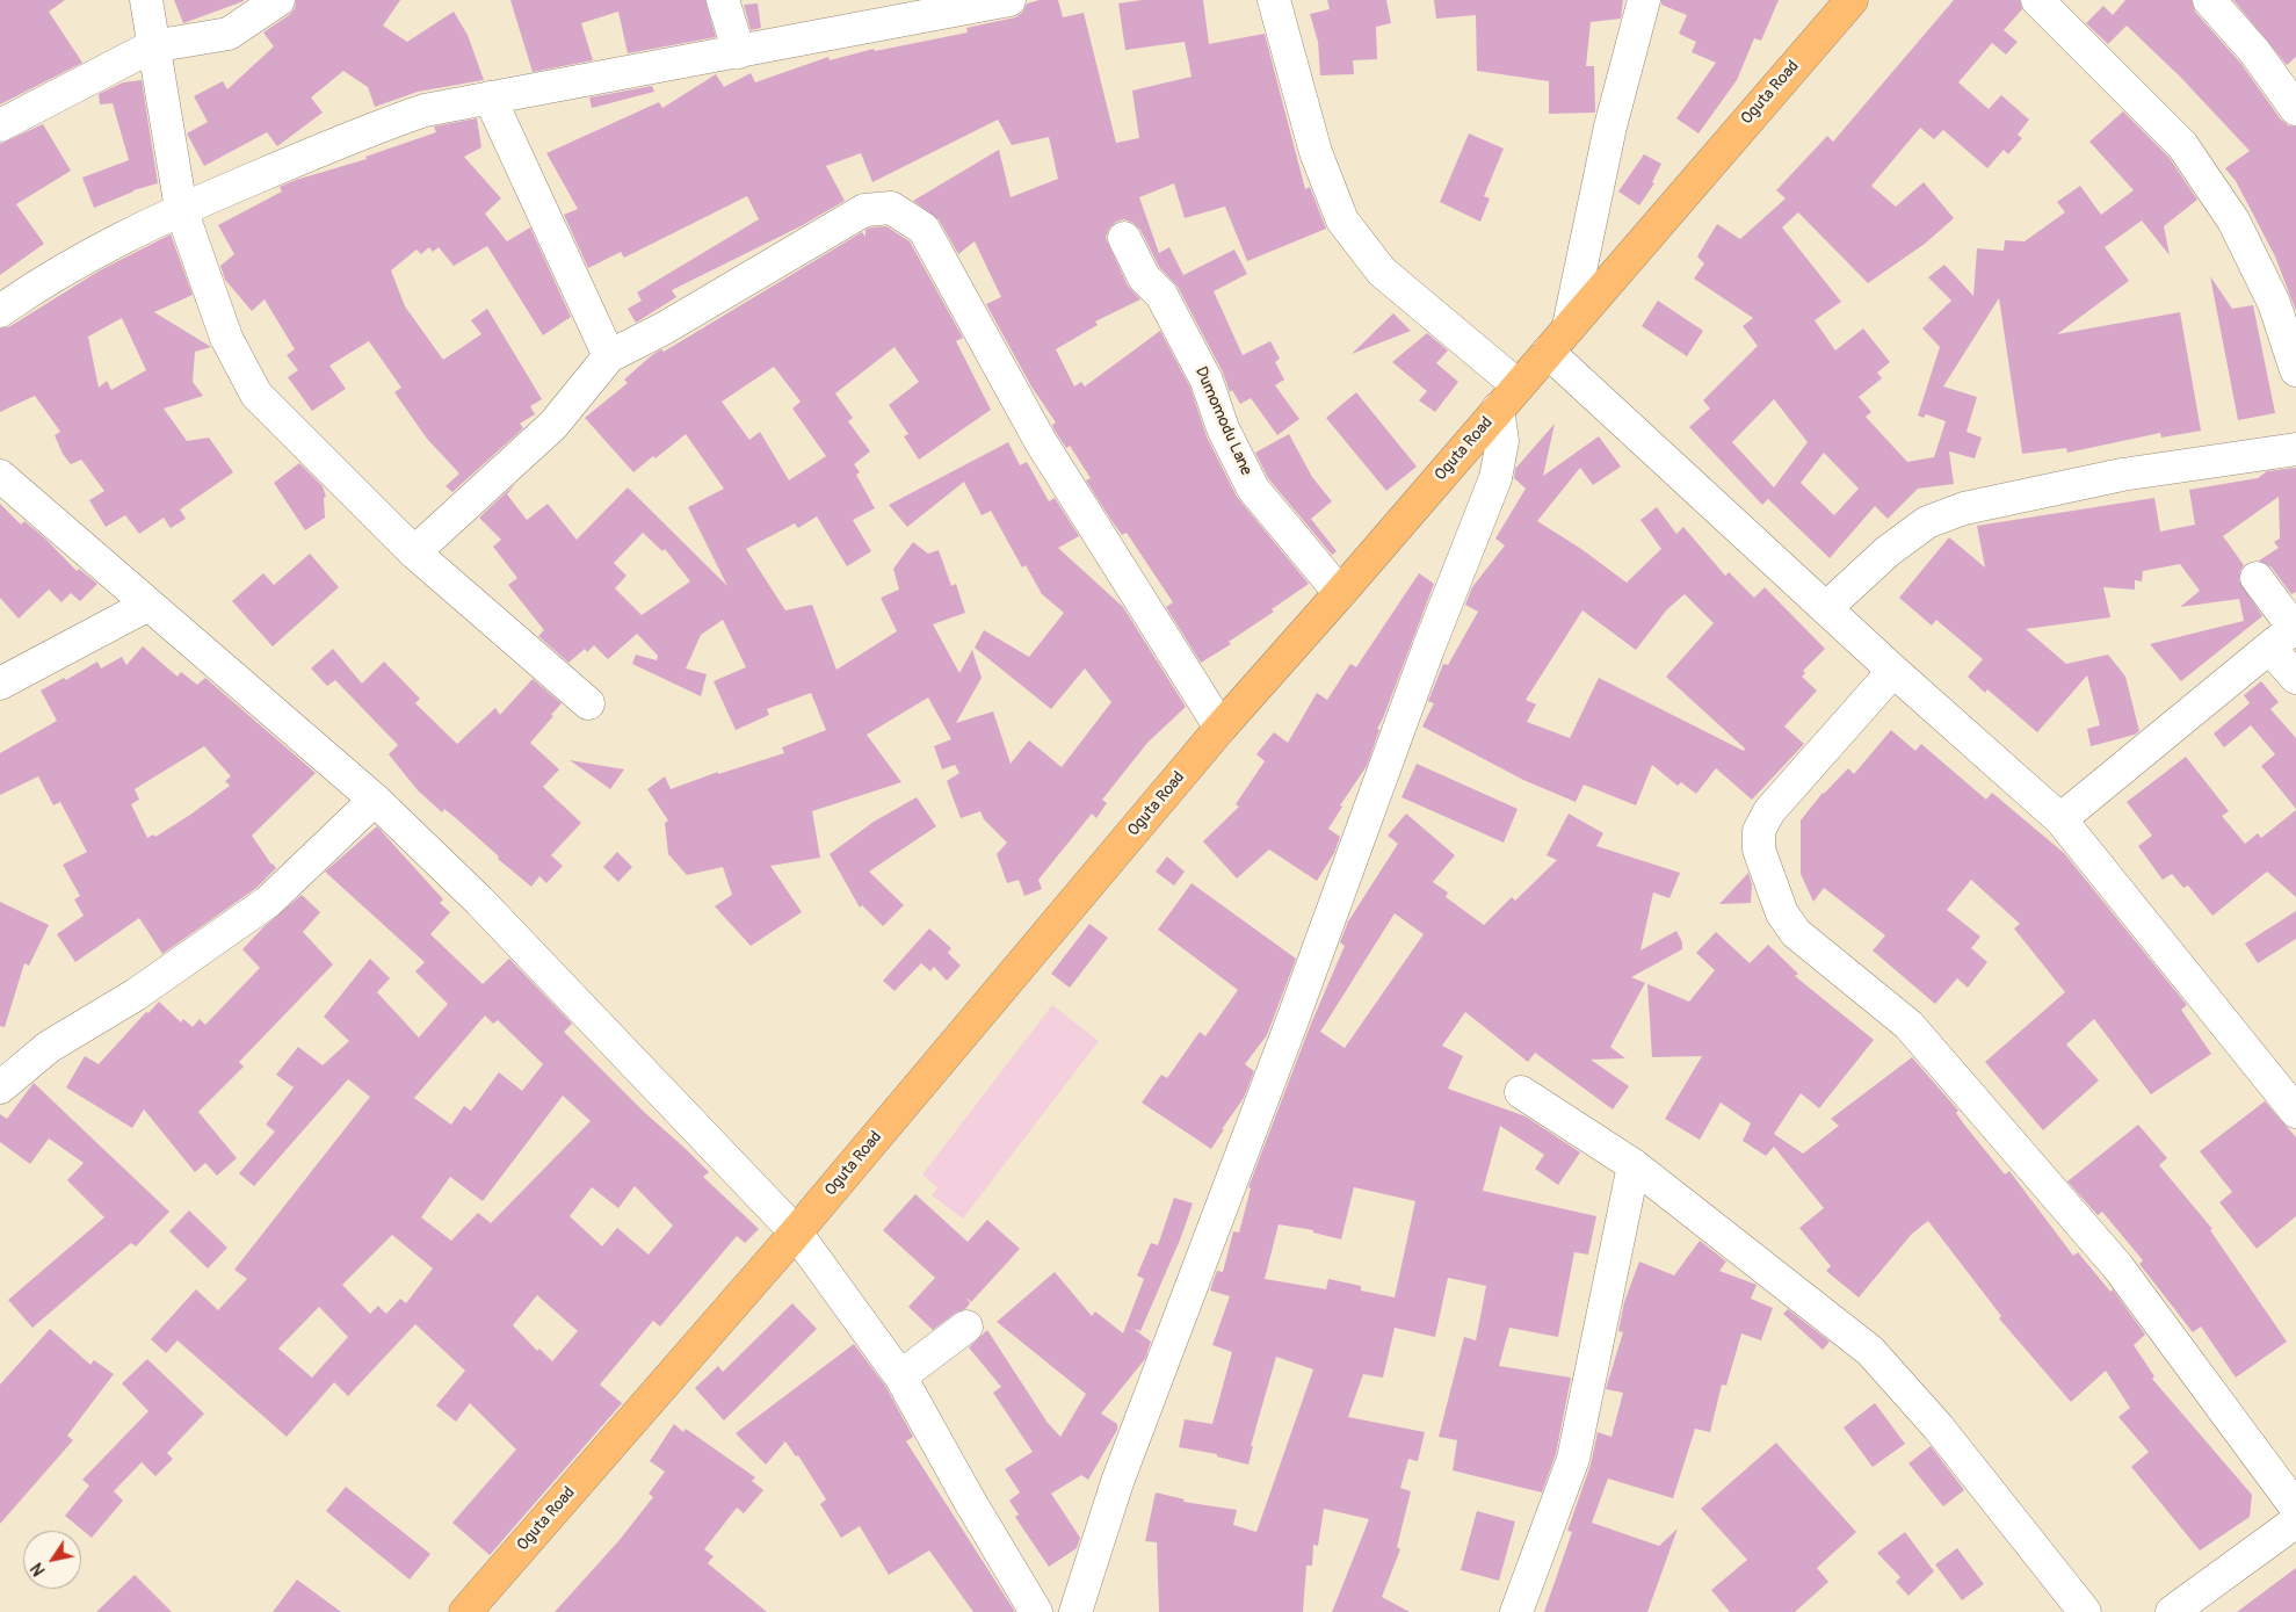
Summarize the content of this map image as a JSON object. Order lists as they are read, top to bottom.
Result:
{
  "streets": {
    "main road": ["Oguta Road"],
    "street": ["Dumomodu Lane"]
  },
  "crossings": [
    ["Oguta Road", "Dumomodu Lane"]
  ],
  "north": "bottom left"
}
